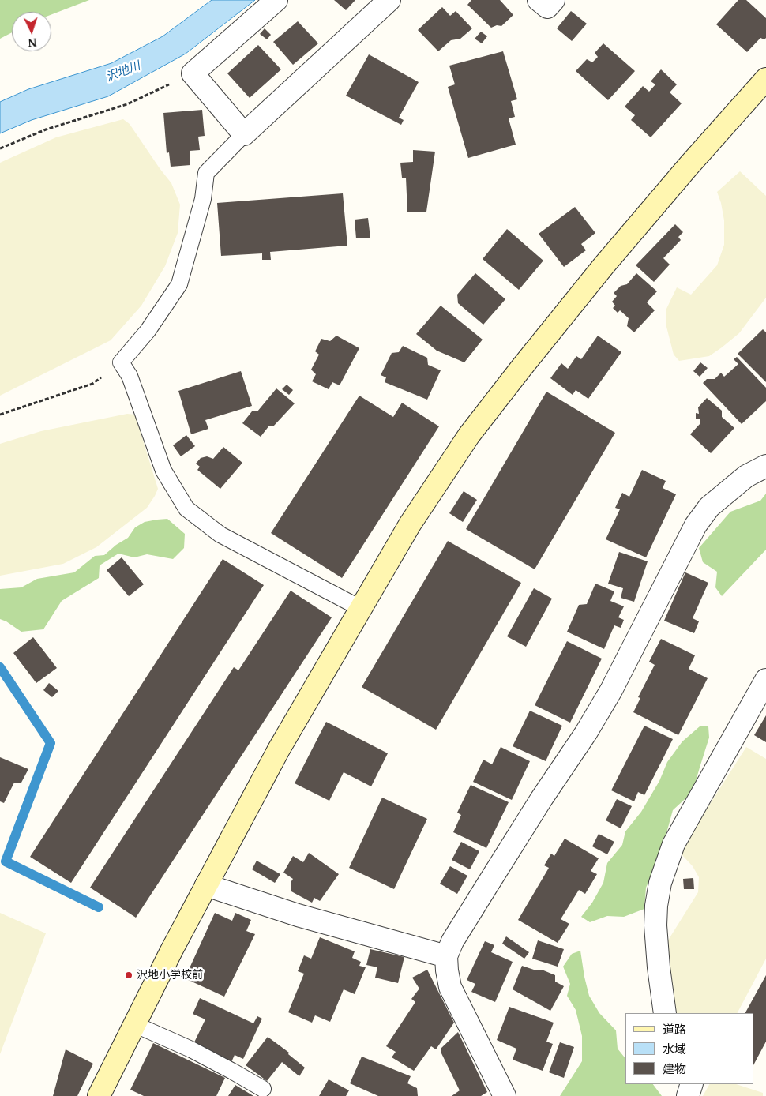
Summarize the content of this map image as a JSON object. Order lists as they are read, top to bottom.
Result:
{
  "water": ["沢地川"],
  "places": ["沢地小学校前"],
  "legend": ["道路", "水域", "建物"],
  "north": "bottom"
}
